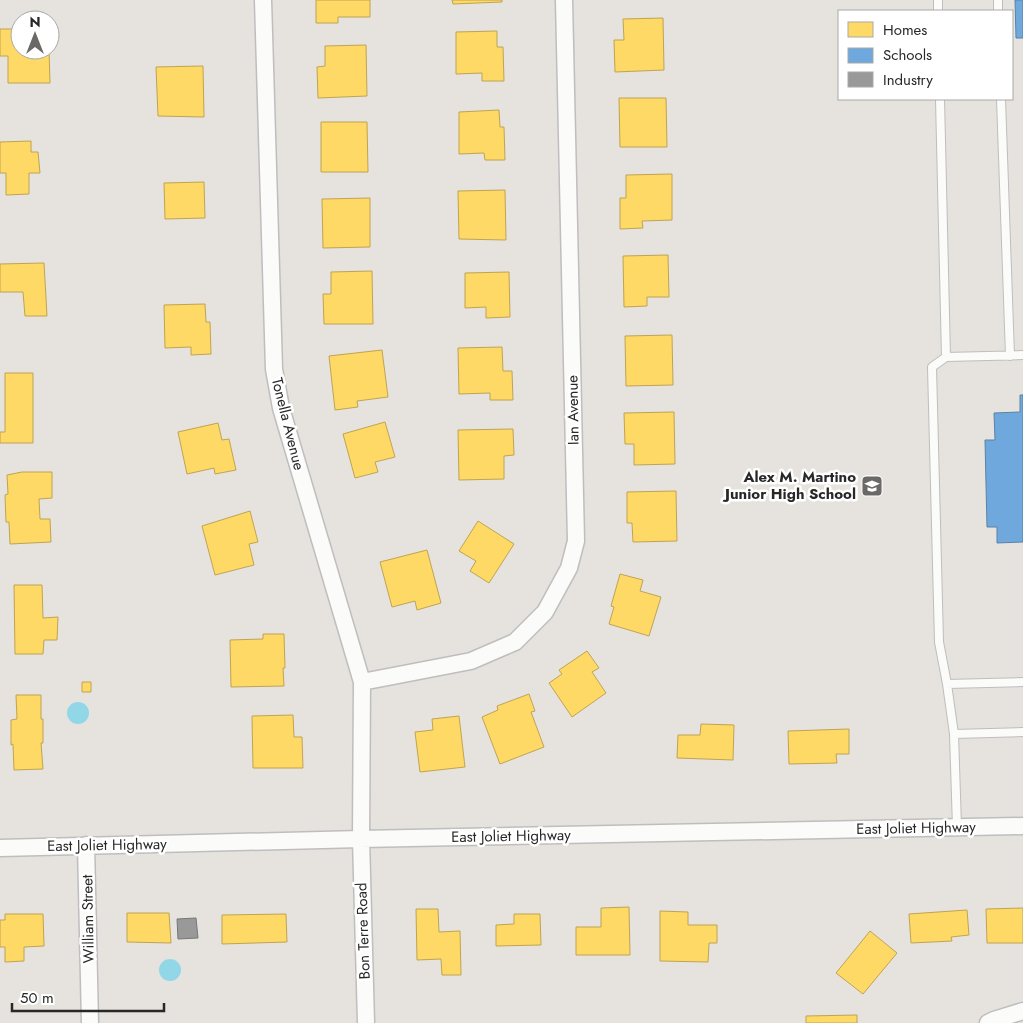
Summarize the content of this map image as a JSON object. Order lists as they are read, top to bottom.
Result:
{
  "streets": {
    "street": [
      "Ian Avenue",
      "Tonella Avenue",
      "East Joliet Highway",
      "William Street",
      "Bon Terre Road"
    ]
  },
  "crossings": [
    ["Ian Avenue", "Tonella Avenue"],
    ["Tonella Avenue", "East Joliet Highway"],
    ["Tonella Avenue", "Bon Terre Road"],
    ["East Joliet Highway", "William Street"],
    ["East Joliet Highway", "Bon Terre Road"]
  ],
  "places": {
    "school or university": ["Alex M. Martino Junior High School"]
  },
  "legend": ["Homes", "Schools", "Industry"],
  "scale_bar": "50 m",
  "north": "top"
}
